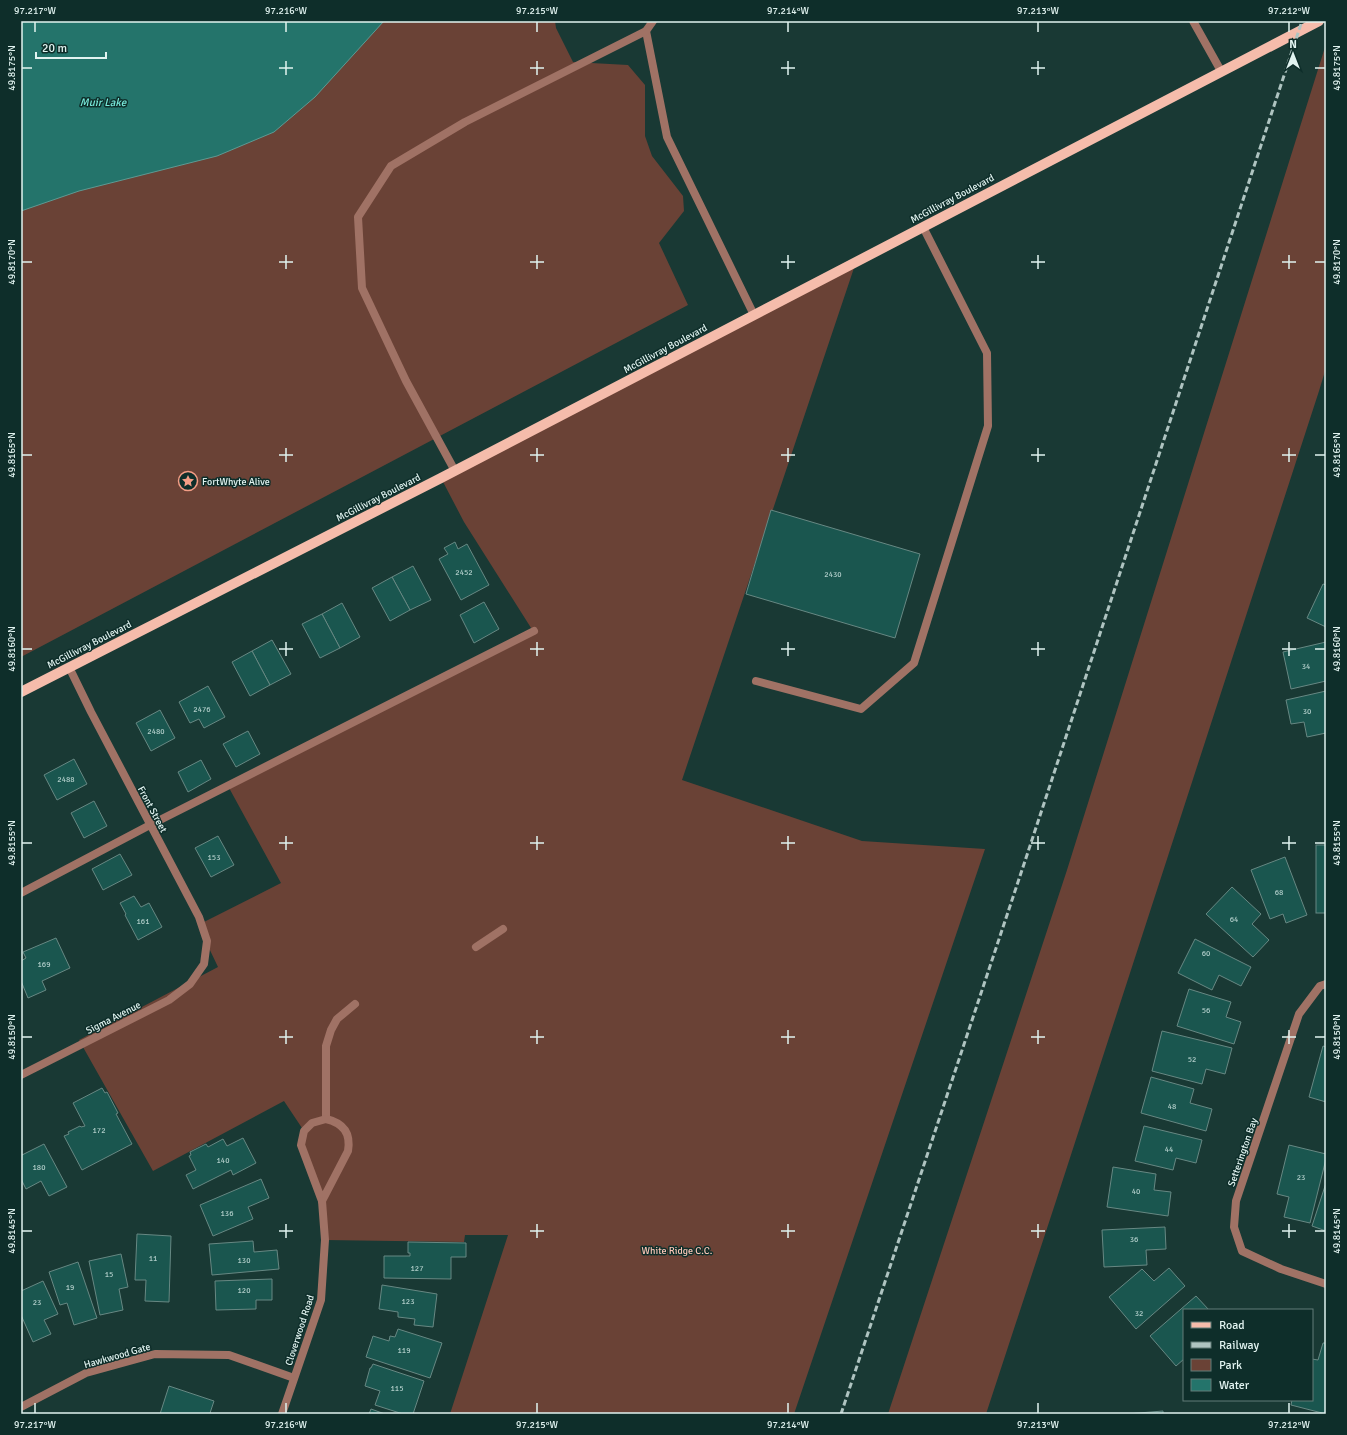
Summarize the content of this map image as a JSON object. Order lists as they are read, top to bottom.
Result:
{
  "streets": {
    "main road": ["McGillivray Boulevard"],
    "street": [
      "Front Street",
      "Sigma Avenue",
      "Setterington Bay",
      "Cloverwood Road",
      "Hawkwood Gate"
    ]
  },
  "crossings": [
    ["McGillivray Boulevard", "Front Street"],
    ["Front Street", "Sigma Avenue"],
    ["Cloverwood Road", "Hawkwood Gate"]
  ],
  "water": ["Muir Lake"],
  "parks": ["White Ridge C.C."],
  "places": {
    "place": ["FortWhyte Alive"]
  },
  "house_numbers": [
    "2452",
    "2430",
    "34",
    "2476",
    "30",
    "2480",
    "2488",
    "153",
    "68",
    "64",
    "161",
    "60",
    "169",
    "56",
    "52",
    "48",
    "172",
    "44",
    "140",
    "180",
    "23",
    "40",
    "136",
    "36",
    "11",
    "130",
    "127",
    "15",
    "19",
    "120",
    "123",
    "23",
    "32",
    "119",
    "115"
  ],
  "legend": [
    "Road",
    "Railway",
    "Park",
    "Water"
  ],
  "scale_bar": "20 m",
  "north": "top",
  "coordinates": [
    "97.217°W",
    "97.216°W",
    "97.215°W",
    "97.214°W",
    "97.213°W",
    "97.212°W",
    "49.8175°N",
    "49.8170°N",
    "49.8165°N",
    "49.8160°N",
    "49.8155°N",
    "49.8150°N",
    "49.8145°N"
  ]
}
